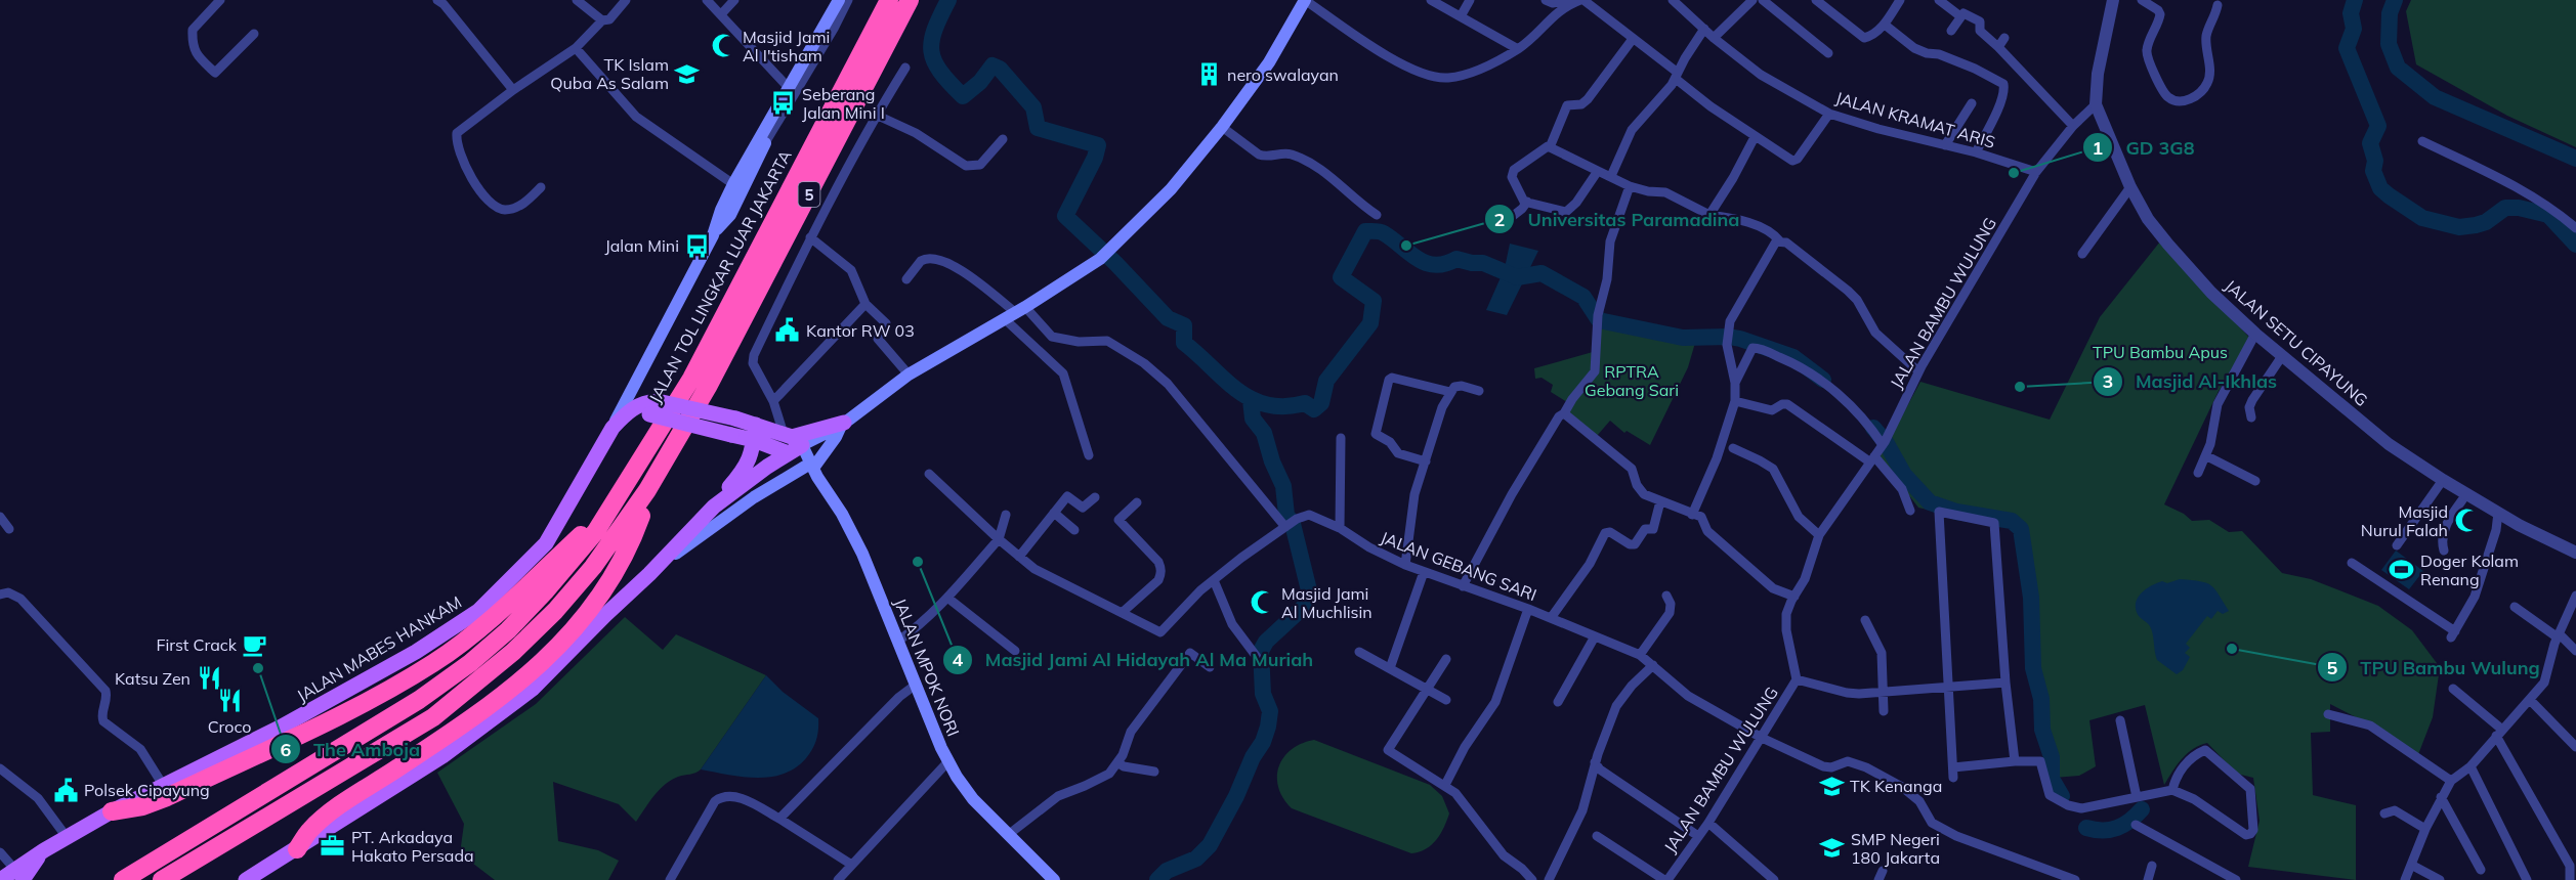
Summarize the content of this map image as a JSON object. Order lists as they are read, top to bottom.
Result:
{
  "streets": {
    "highway": ["5", "JALAN TOL LINGKAR LUAR JAKARTA"],
    "main road": ["JALAN MABES HANKAM", "JALAN MPOK NORI"],
    "street": [
      "JALAN KRAMAT ARIS",
      "JALAN BAMBU WULUNG",
      "JALAN SETU CIPAYUNG",
      "JALAN GEBANG SARI"
    ]
  },
  "crossings": [
    ["JALAN KRAMAT ARIS", "JALAN BAMBU WULUNG"],
    ["JALAN BAMBU WULUNG", "JALAN SETU CIPAYUNG"],
    ["JALAN BAMBU WULUNG", "JALAN GEBANG SARI"]
  ],
  "parks": ["TPU Bambu Apus", "RPTRA Gebang Sari"],
  "places": {
    "mosque": ["Masjid Jami Al I'tisham", "Masjid Nurul Falah", "Masjid Jami Al Muchlisin"],
    "school or university": ["TK Islam Quba As Salam", "TK Kenanga", "SMP Negeri 180 Jakarta"],
    "building": ["nero swalayan"],
    "bus stop": ["Seberang Jalan Mini I", "Jalan Mini"],
    "other": [
      "GD 3G8",
      "Universitas Paramadina",
      "Masjid Al-Ikhlas",
      "Masjid Jami Al Hidayah Al Ma Muriah",
      "TPU Bambu Wulung",
      "The Amboja"
    ],
    "public building": ["Kantor RW 03", "Polsek Cipayung"],
    "sports": ["Doger Kolam Renang"],
    "cafe": ["First Crack"],
    "restaurant": ["Katsu Zen", "Croco"],
    "office": ["PT. Arkadaya Hakato Persada"]
  }
}
